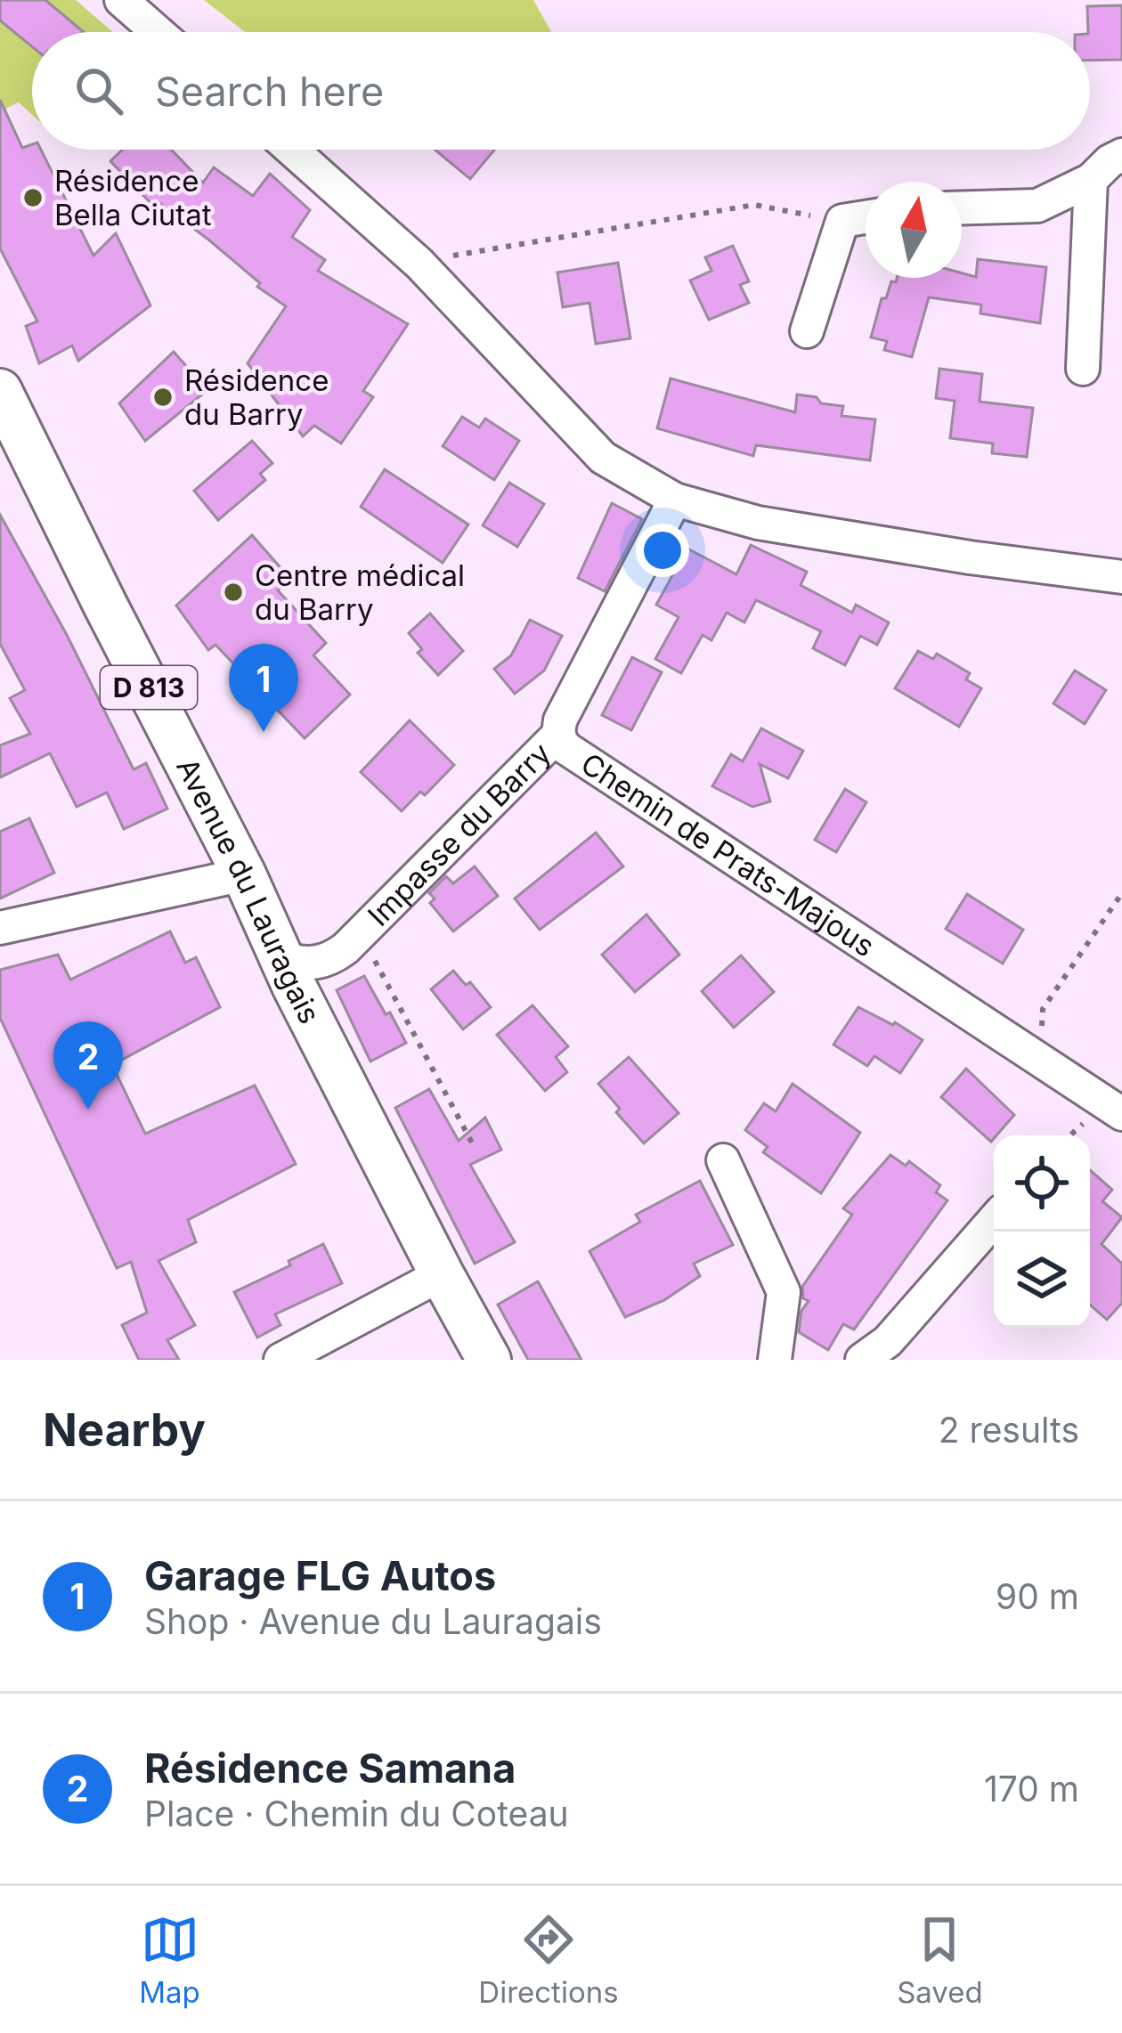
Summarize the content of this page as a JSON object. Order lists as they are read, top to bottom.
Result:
{
  "streets": {
    "main road": ["D 813", "Avenue du Lauragais"],
    "street": ["Impasse du Barry", "Chemin de Prats-Majous"]
  },
  "crossings": [
    ["Impasse du Barry", "Chemin de Prats-Majous"],
    ["Impasse du Barry", "Avenue du Lauragais"]
  ],
  "places": ["Résidence Bella Ciutat", "Résidence du Barry", "Centre médical du Barry"],
  "north": "top",
  "page": {
    "search": "Search here",
    "pins": ["1", "2"],
    "heading": ["Nearby", "2 results"],
    "list": [
      {
        "mark": "1",
        "name": "Garage FLG Autos",
        "note": "Shop · Avenue du Lauragais",
        "value": "90 m"
      },
      {
        "mark": "2",
        "name": "Résidence Samana",
        "note": "Place · Chemin du Coteau",
        "value": "170 m"
      }
    ],
    "nav": ["Map", "Directions", "Saved"]
  }
}
